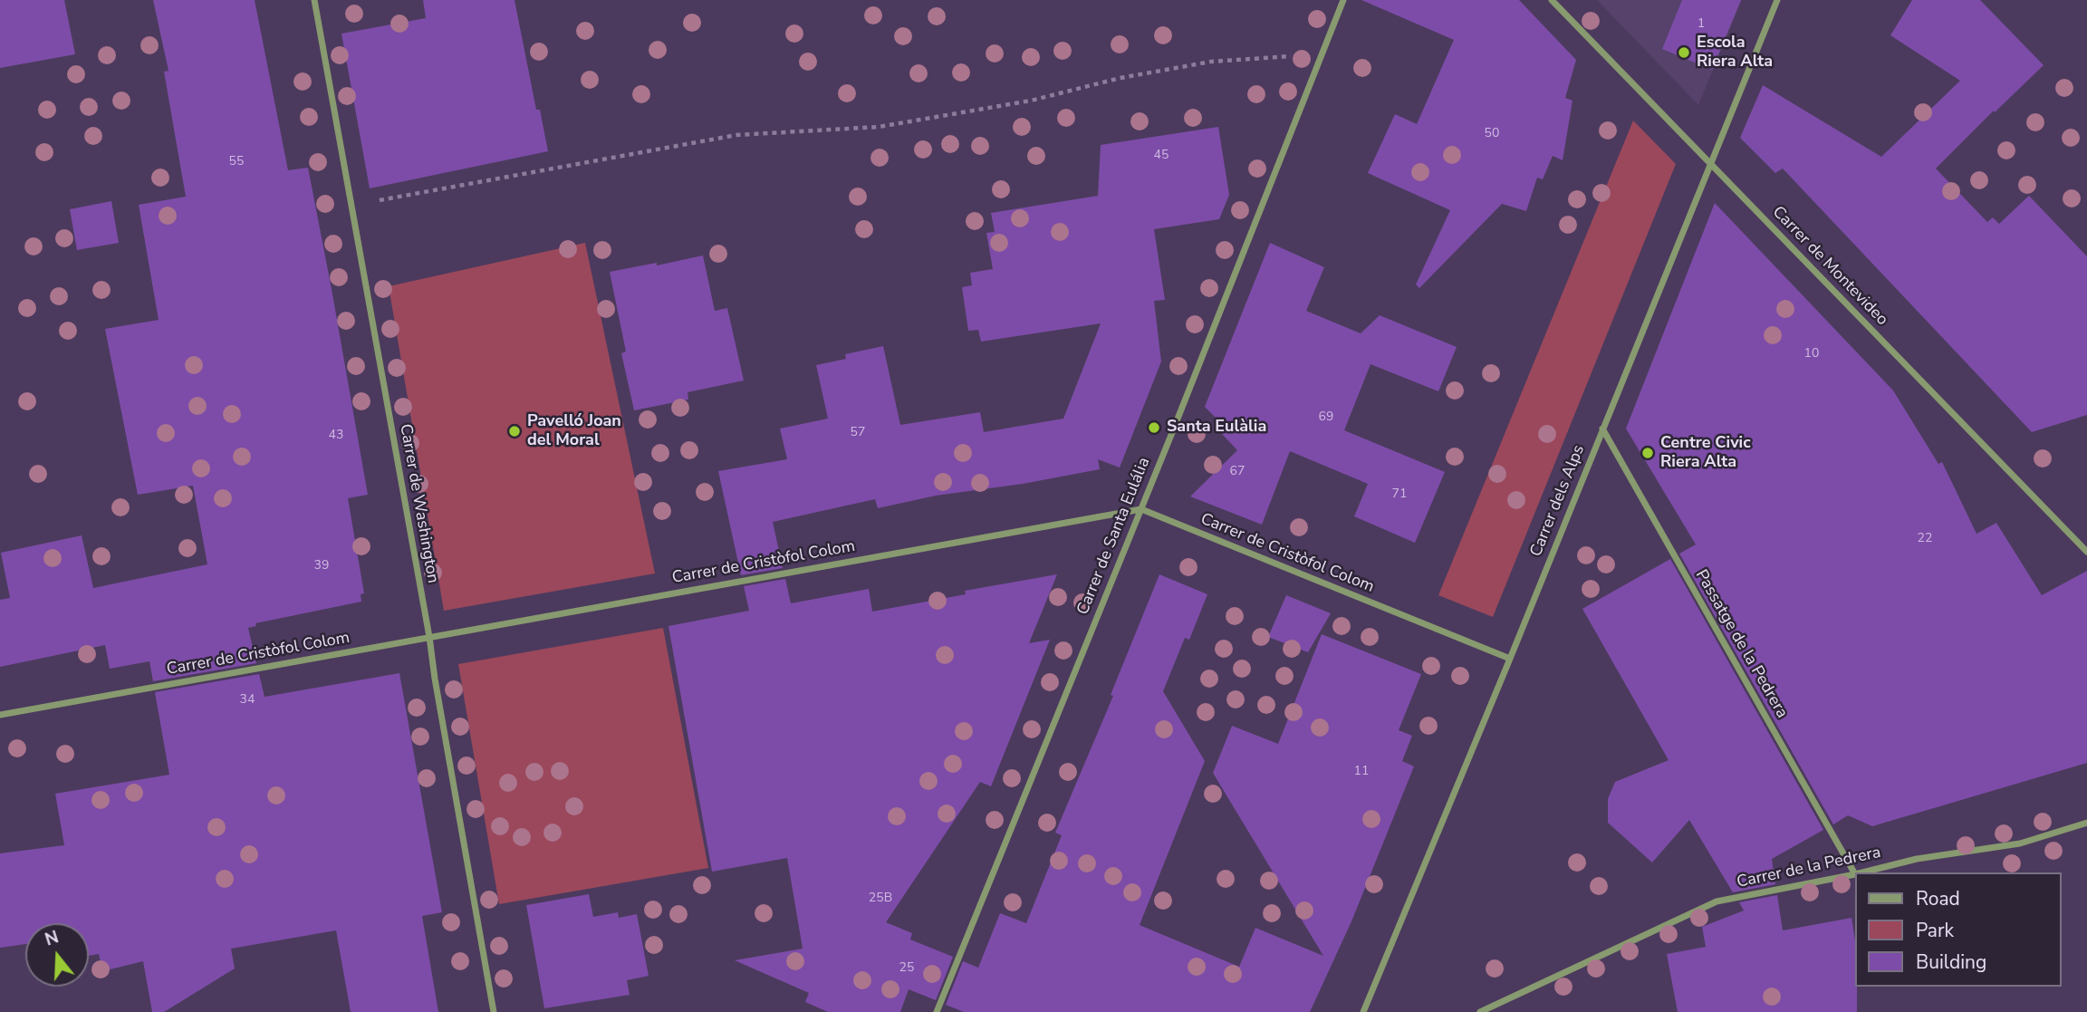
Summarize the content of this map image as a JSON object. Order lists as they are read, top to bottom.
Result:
{
  "streets": {
    "street": [
      "Carrer de Montevideo",
      "Carrer dels Alps",
      "Carrer de Washington",
      "Carrer de Santa Eulália",
      "Carrer de Cristòfol Colom",
      "Passatge de la Pedrera",
      "Carrer de la Pedrera"
    ]
  },
  "crossings": [
    ["Carrer de Montevideo", "Carrer dels Alps"],
    ["Carrer dels Alps", "Carrer de Cristòfol Colom"],
    ["Carrer dels Alps", "Passatge de la Pedrera"],
    ["Carrer de Washington", "Carrer de Cristòfol Colom"],
    ["Carrer de Santa Eulália", "Carrer de Cristòfol Colom"],
    ["Passatge de la Pedrera", "Carrer de la Pedrera"]
  ],
  "places": [
    "Escola Riera Alta",
    "Santa Eulàlia",
    "Pavelló Joan del Moral",
    "Centre Civic Riera Alta"
  ],
  "house_numbers": [
    "1",
    "50",
    "45",
    "55",
    "10",
    "69",
    "57",
    "43",
    "67",
    "71",
    "22",
    "39",
    "34",
    "11",
    "25B",
    "25"
  ],
  "legend": ["Road", "Park", "Building"],
  "north": "top"
}
